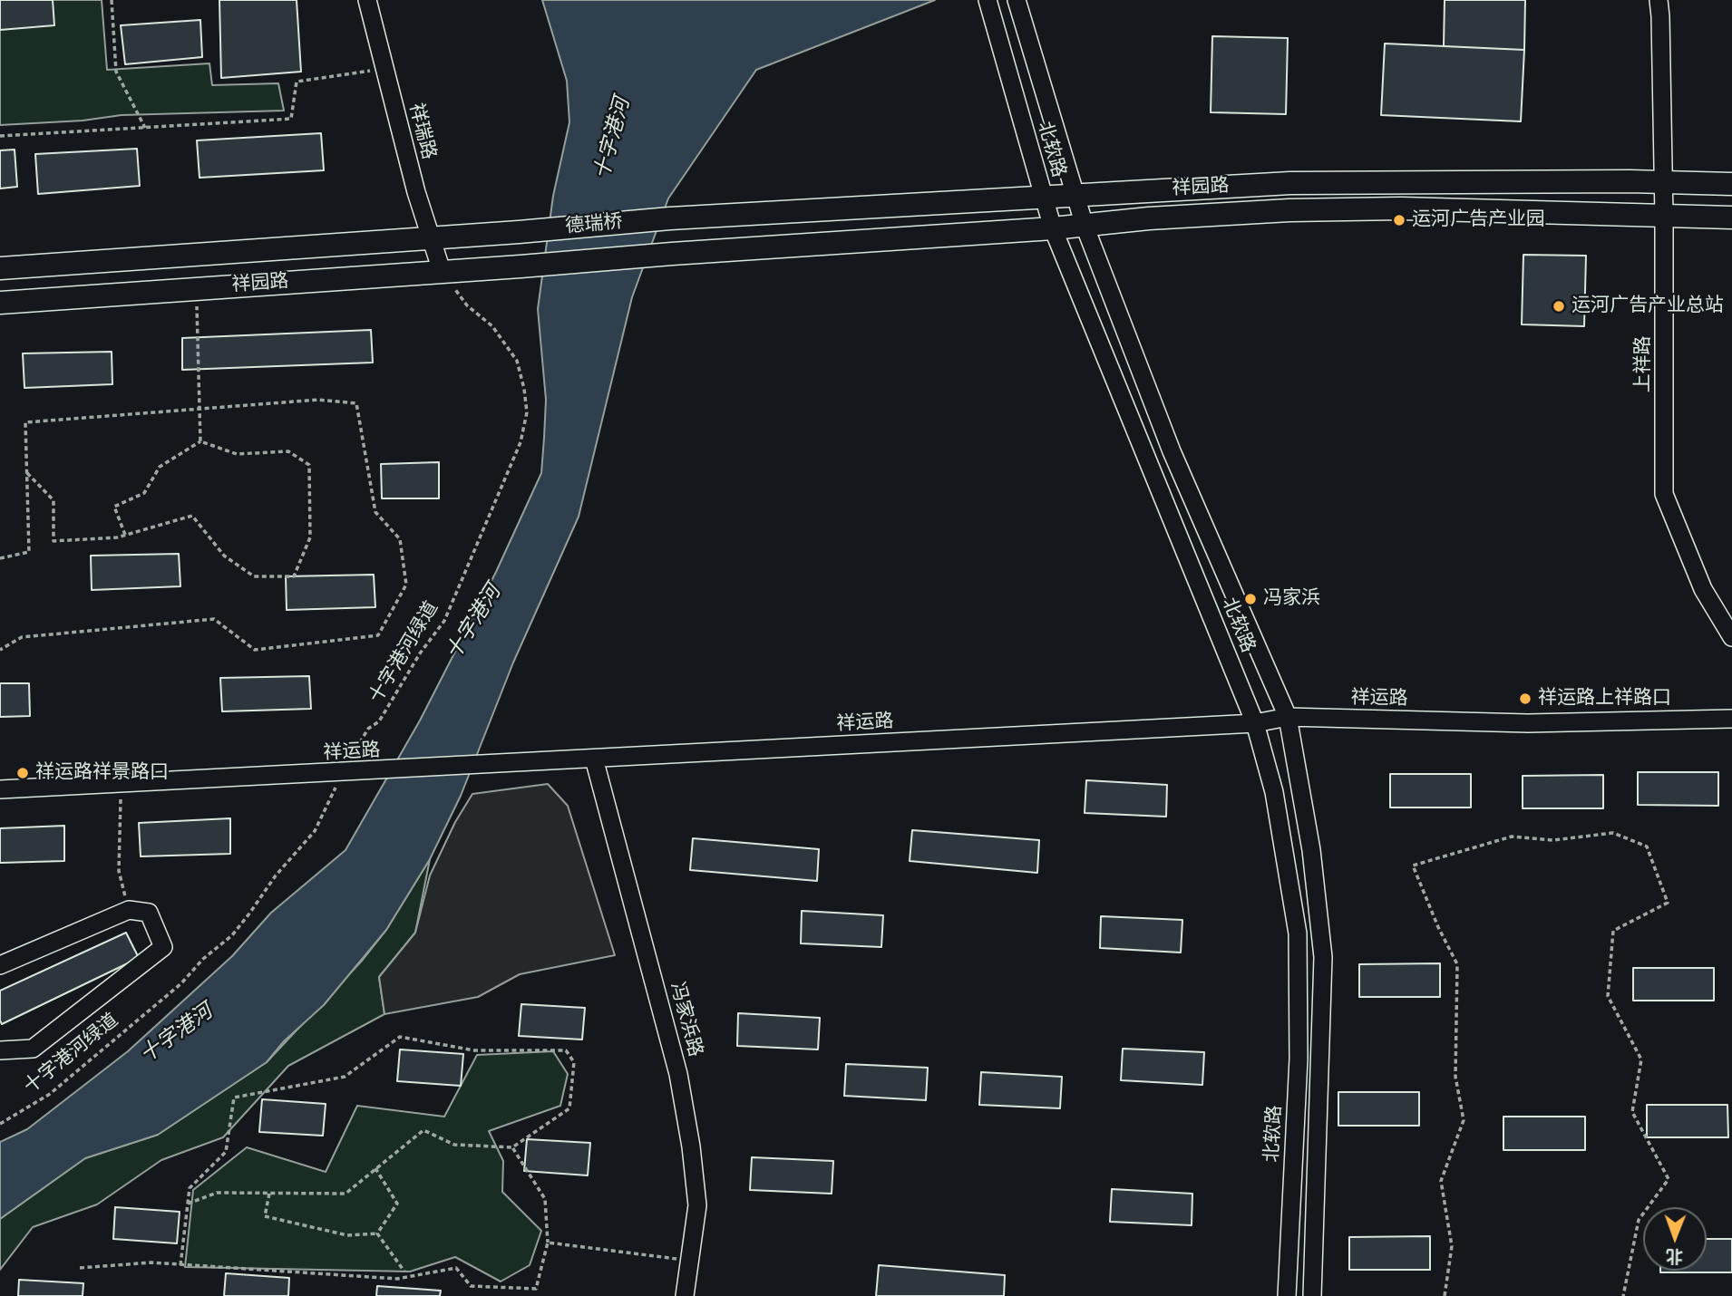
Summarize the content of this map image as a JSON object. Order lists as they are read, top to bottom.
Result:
{
  "streets": {
    "main road": ["祥园路", "德瑞桥"],
    "street": [
      "祥瑞路",
      "北软路",
      "上祥路",
      "祥运路",
      "冯家浜路"
    ],
    "path": ["十字港河绿道"]
  },
  "crossings": [
    ["祥瑞路", "祥园路"],
    ["祥瑞路", "十字港河绿道"],
    ["北软路", "祥园路"],
    ["北软路", "祥运路"],
    ["祥园路", "德瑞桥"],
    ["祥园路", "上祥路"],
    ["祥园路", "十字港河绿道"],
    ["十字港河绿道", "祥运路"],
    ["祥运路", "冯家浜路"]
  ],
  "water": ["十字港河"],
  "places": [
    "运河广告产业园",
    "运河广告产业总站",
    "冯家浜",
    "祥运路上祥路口",
    "祥运路祥景路口"
  ],
  "north": "bottom"
}
